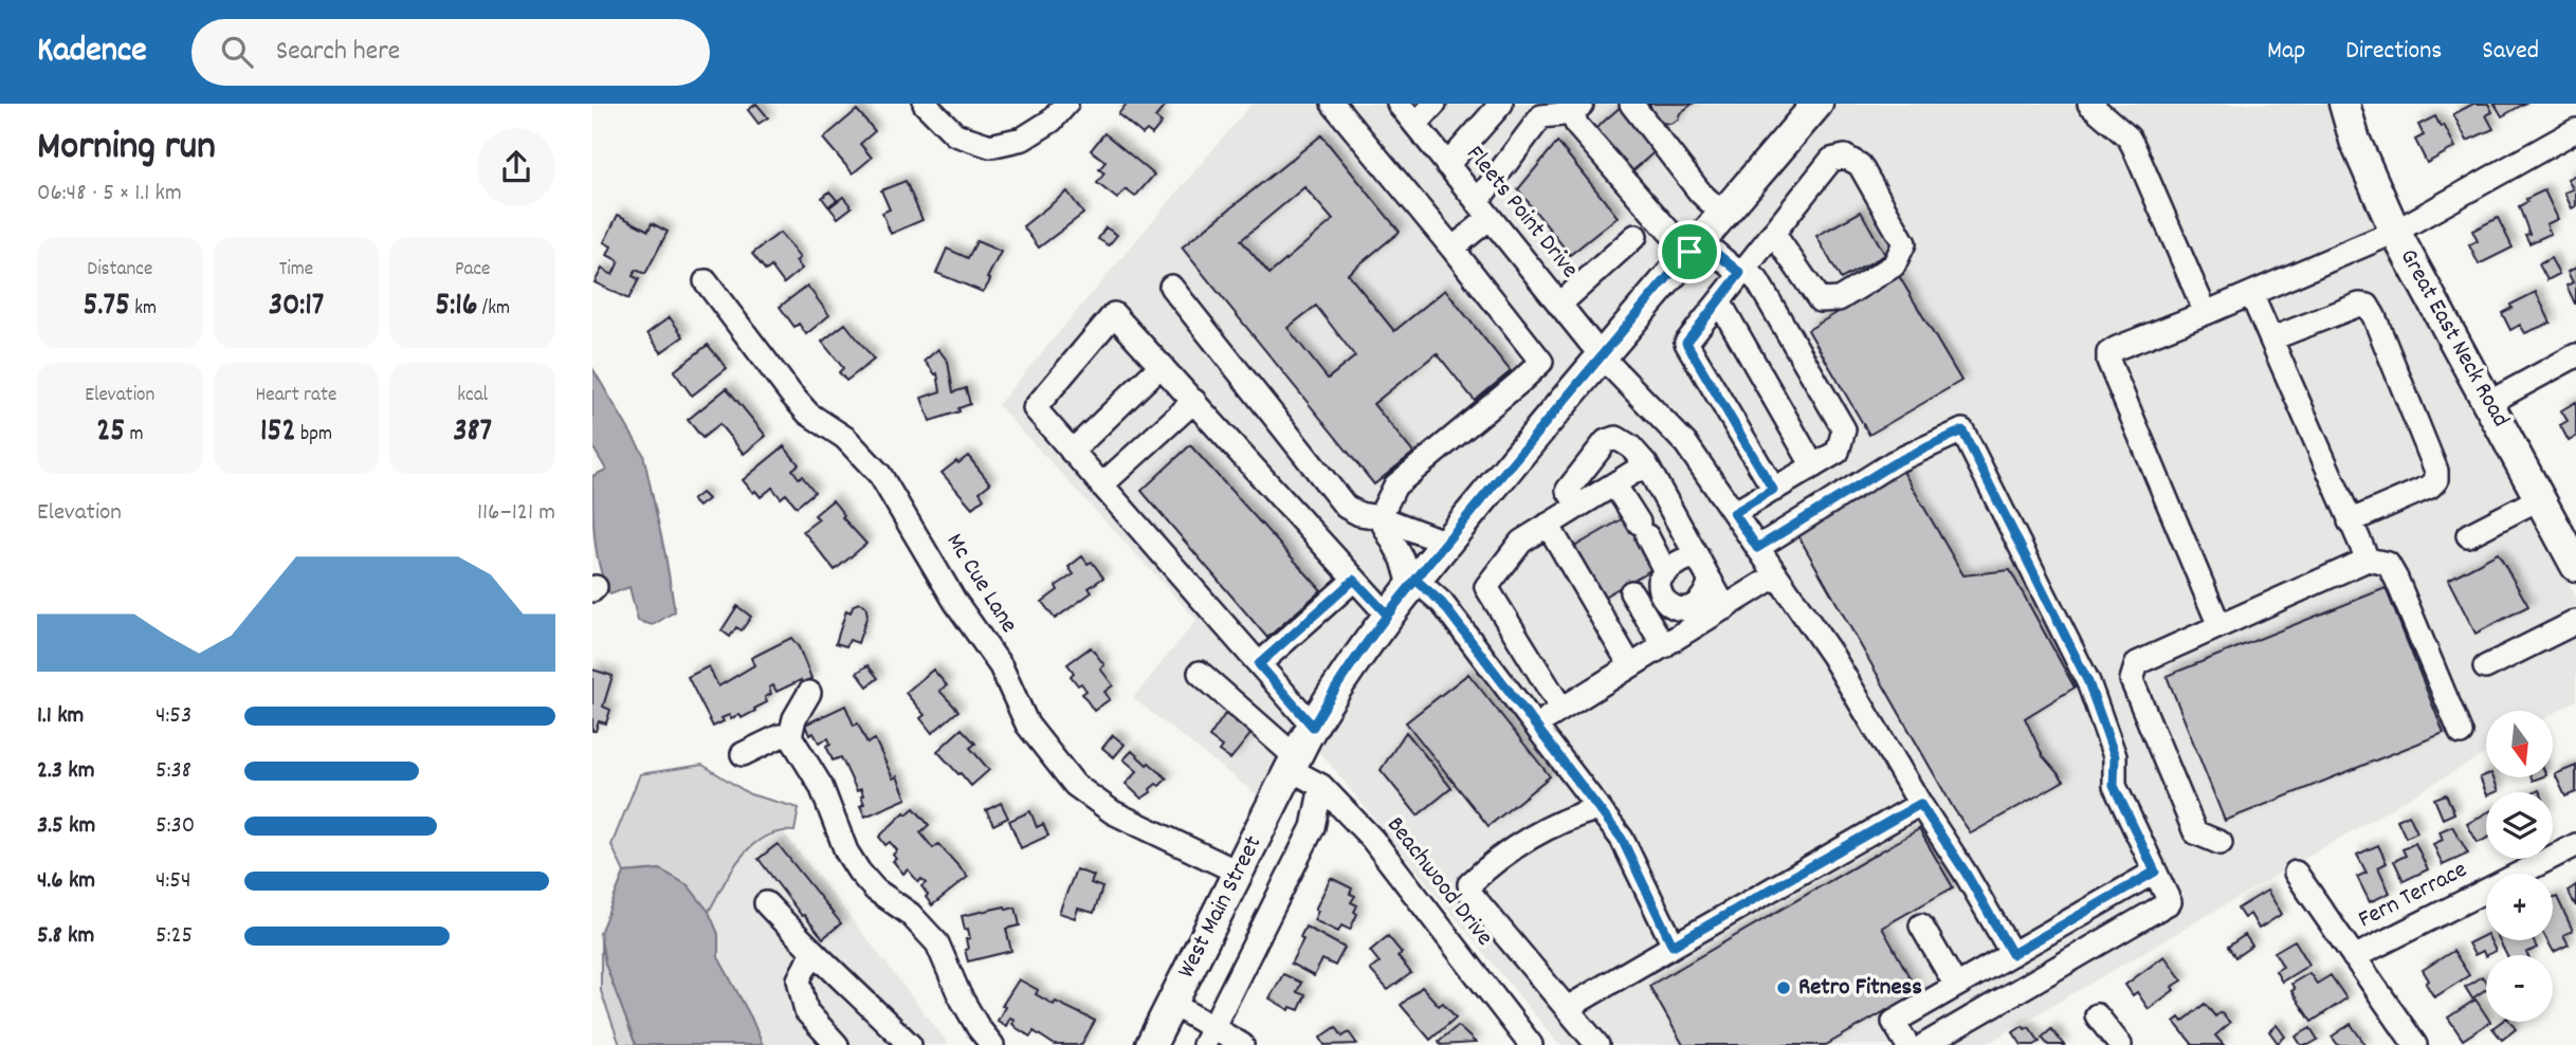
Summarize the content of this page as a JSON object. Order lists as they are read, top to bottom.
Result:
{
  "streets": {
    "main road": ["Great East Neck Road", "West Main Street"],
    "street": [
      "Fleets Point Drive",
      "Mc Cue Lane",
      "Beachwood Drive",
      "Fern Terrace"
    ]
  },
  "crossings": [
    ["Fleets Point Drive", "West Main Street"],
    ["Mc Cue Lane", "West Main Street"],
    ["Beachwood Drive", "West Main Street"]
  ],
  "places": ["Retro Fitness"],
  "north": "bottom",
  "page": {
    "header": "Kadence",
    "search": "Search here",
    "nav": ["Map", "Directions", "Saved"],
    "heading": ["Morning run", "06:48 · 5 × 1.1 km"],
    "stats": [
      ["Distance", "5.75 km"],
      ["Time", "30:17"],
      ["Pace", "5:16 /km"],
      ["Elevation", "25 m"],
      ["Heart rate", "152 bpm"],
      ["kcal", "387"]
    ],
    "chart": ["Elevation", "116–121 m"],
    "list": [
      {
        "name": "1.1 km",
        "note": "4:53"
      },
      {
        "name": "2.3 km",
        "note": "5:38"
      },
      {
        "name": "3.5 km",
        "note": "5:30"
      },
      {
        "name": "4.6 km",
        "note": "4:54"
      },
      {
        "name": "5.8 km",
        "note": "5:25"
      }
    ],
    "map_buttons": ["+", "−"]
  }
}
